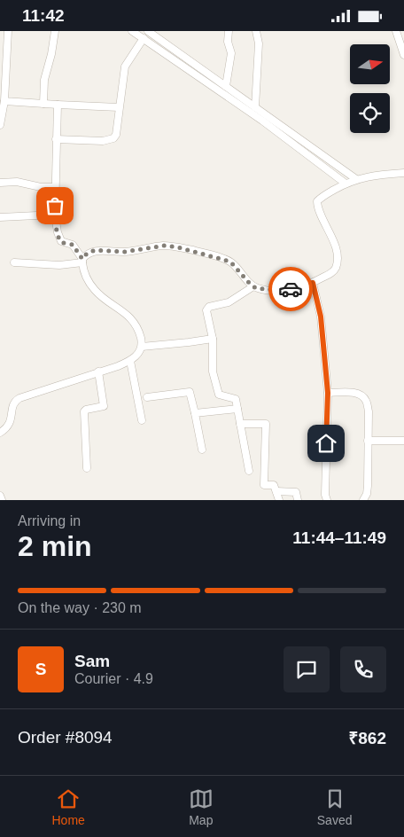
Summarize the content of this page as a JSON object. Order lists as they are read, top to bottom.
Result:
{
  "north": "right",
  "page": {
    "status": "11:42",
    "heading": ["2 min", "Arriving in", "11:44–11:49"],
    "panel": [
      "Sam",
      "Courier · 4.9",
      "Order #8094",
      "₹862"
    ],
    "bar": "On the way · 230 m",
    "round": "S",
    "tabs": ["Home", "Map", "Saved"]
  }
}
